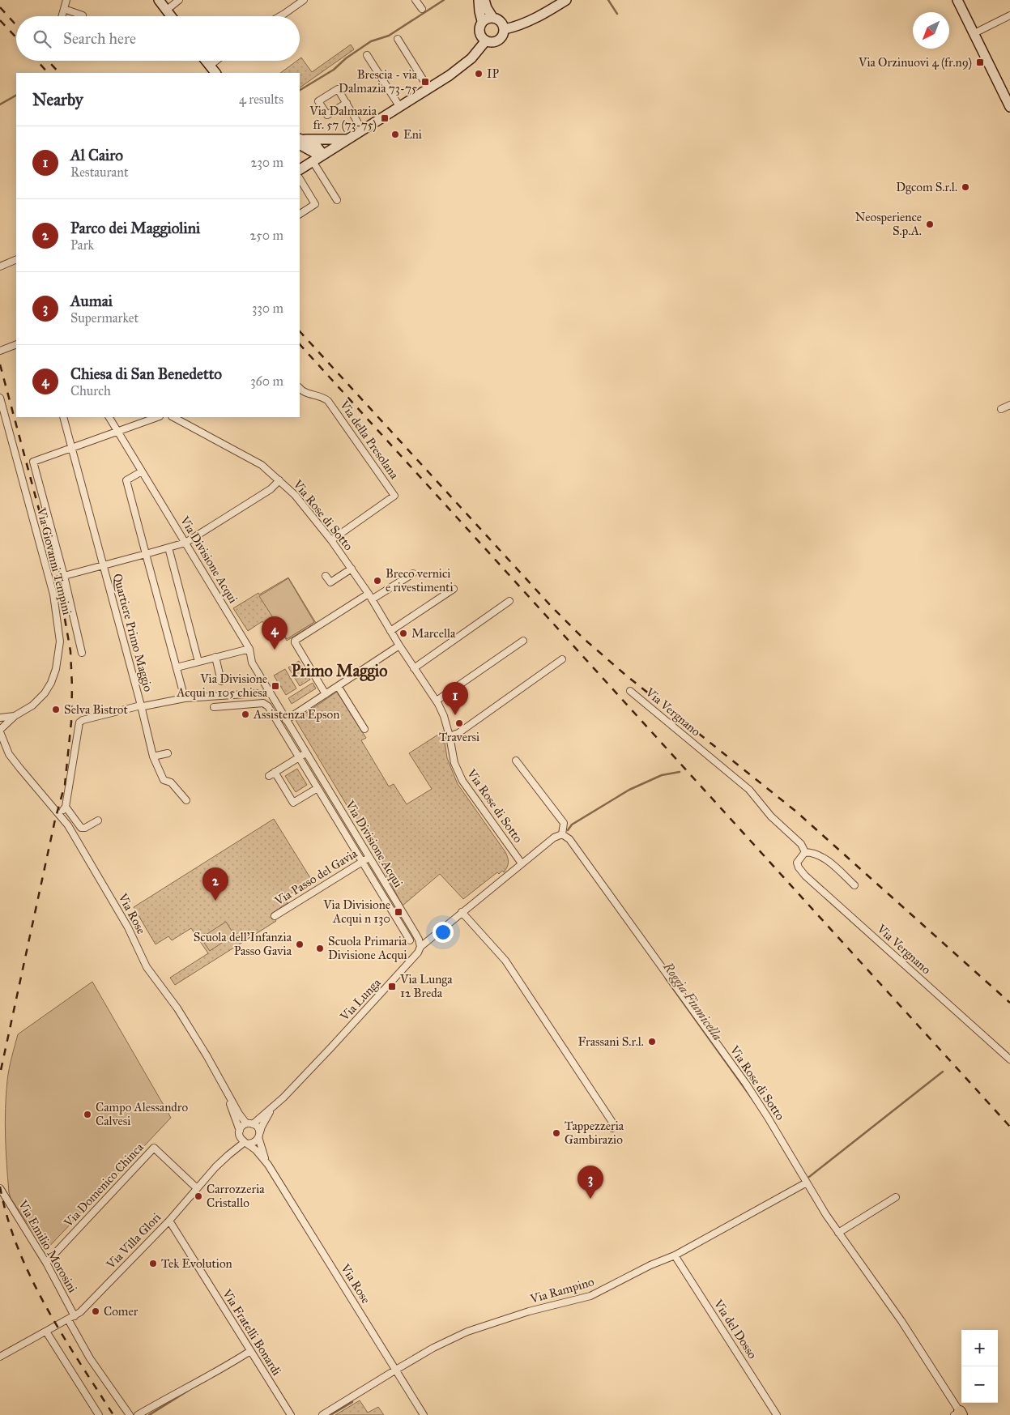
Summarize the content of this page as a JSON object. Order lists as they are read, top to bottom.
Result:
{
  "streets": {
    "street": [
      "Via della Presolana",
      "Via Rose di Sotto",
      "Via Divisione Acqui",
      "Via Giovanni Tempini",
      "Quartiere Primo Maggio",
      "Via Vergnano",
      "Via Passo del Gavia",
      "Via Rose",
      "Via Lunga",
      "Via Domenico Chinca",
      "Via Villa Glori",
      "Via Emilio Morosini",
      "Via Rampino",
      "Via del Dosso",
      "Via Fratelli Bonardi"
    ]
  },
  "crossings": [
    ["Via della Presolana", "Via Rose di Sotto"],
    ["Via Rose di Sotto", "Quartiere Primo Maggio"],
    ["Via Rose di Sotto", "Via Lunga"],
    ["Via Rose di Sotto", "Via Rampino"],
    ["Via Divisione Acqui", "Quartiere Primo Maggio"],
    ["Via Divisione Acqui", "Via Passo del Gavia"],
    ["Via Divisione Acqui", "Via Lunga"],
    ["Via Giovanni Tempini", "Via Rose"],
    ["Via Rose", "Via Lunga"],
    ["Via Rose", "Via Villa Glori"],
    ["Via Rose", "Via Rampino"],
    ["Via Lunga", "Via Villa Glori"],
    ["Via Domenico Chinca", "Via Villa Glori"],
    ["Via Domenico Chinca", "Via Emilio Morosini"],
    ["Via Villa Glori", "Via Emilio Morosini"],
    ["Via Villa Glori", "Via Fratelli Bonardi"],
    ["Via Rampino", "Via del Dosso"]
  ],
  "districts": ["Primo Maggio"],
  "water": ["Roggia Fiumicella"],
  "places": {
    "transit": [
      "Via Orzinuovi 4 (fr.n9)",
      "Brescia - via Dalmazia 73-75",
      "Via Dalmazia fr. 57 (73-75)",
      "Via Divisione Acqui n 105 chiesa",
      "Via Divisione Acqui n 130",
      "Via Lunga 12 Breda"
    ],
    "other": [
      "IP",
      "Eni",
      "Dgcom S.r.l.",
      "Neosperience S.p.A.",
      "Breco vernici e rivestimenti",
      "Marcella",
      "Selva Bistrot",
      "Assistenza Epson",
      "Traversi",
      "Scuola dell'Infanzia Passo Gavia",
      "Scuola Primaria Divisione Acqui",
      "Frassani S.r.l.",
      "Campo Alessandro Calvesi",
      "Tappezzeria Gambirazio",
      "Carrozzeria Cristallo",
      "Tek Evolution",
      "Comer"
    ]
  },
  "north": "bottom left",
  "page": {
    "search": "Search here",
    "heading": ["Nearby", "4 results"],
    "list": [
      {
        "mark": "1",
        "name": "Al Cairo",
        "note": "Restaurant",
        "value": "230 m"
      },
      {
        "mark": "2",
        "name": "Parco dei Maggiolini",
        "note": "Park",
        "value": "250 m"
      },
      {
        "mark": "3",
        "name": "Aumai",
        "note": "Supermarket",
        "value": "330 m"
      },
      {
        "mark": "4",
        "name": "Chiesa di San Benedetto",
        "note": "Church",
        "value": "360 m"
      }
    ],
    "pins": [
      "4",
      "1",
      "2",
      "3"
    ],
    "map_buttons": ["+", "−"]
  }
}
